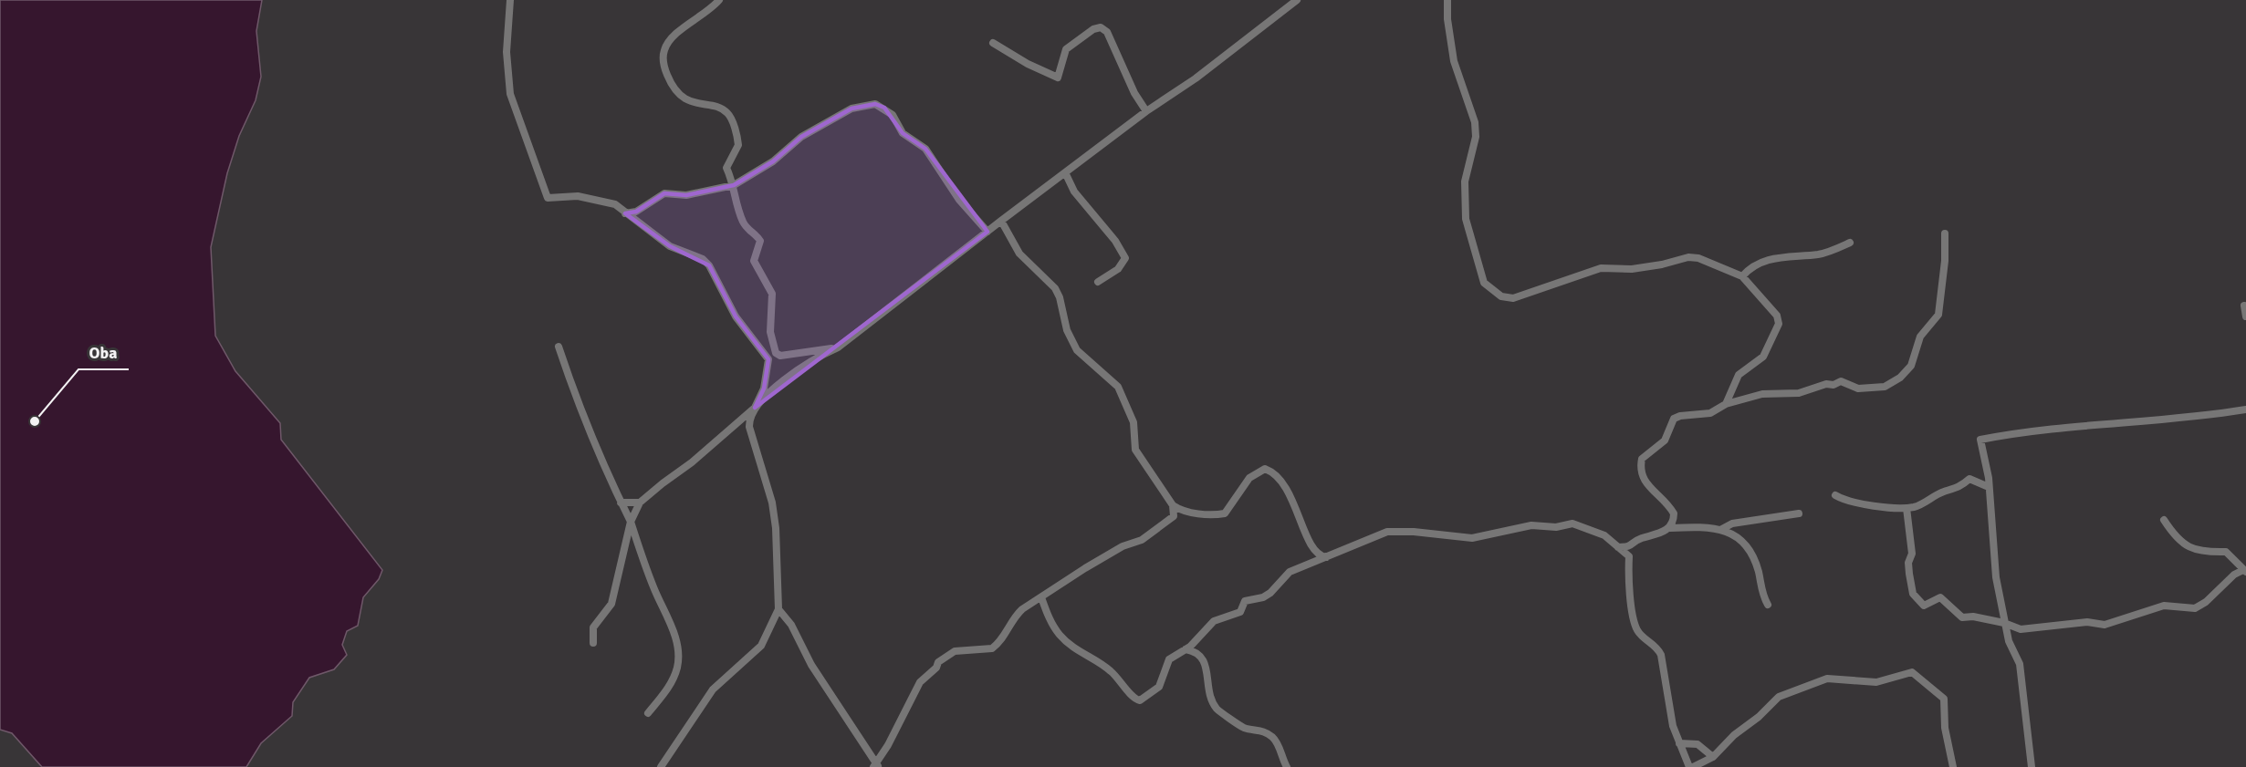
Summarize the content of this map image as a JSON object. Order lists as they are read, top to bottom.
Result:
{
  "places": ["Oba"]
}
